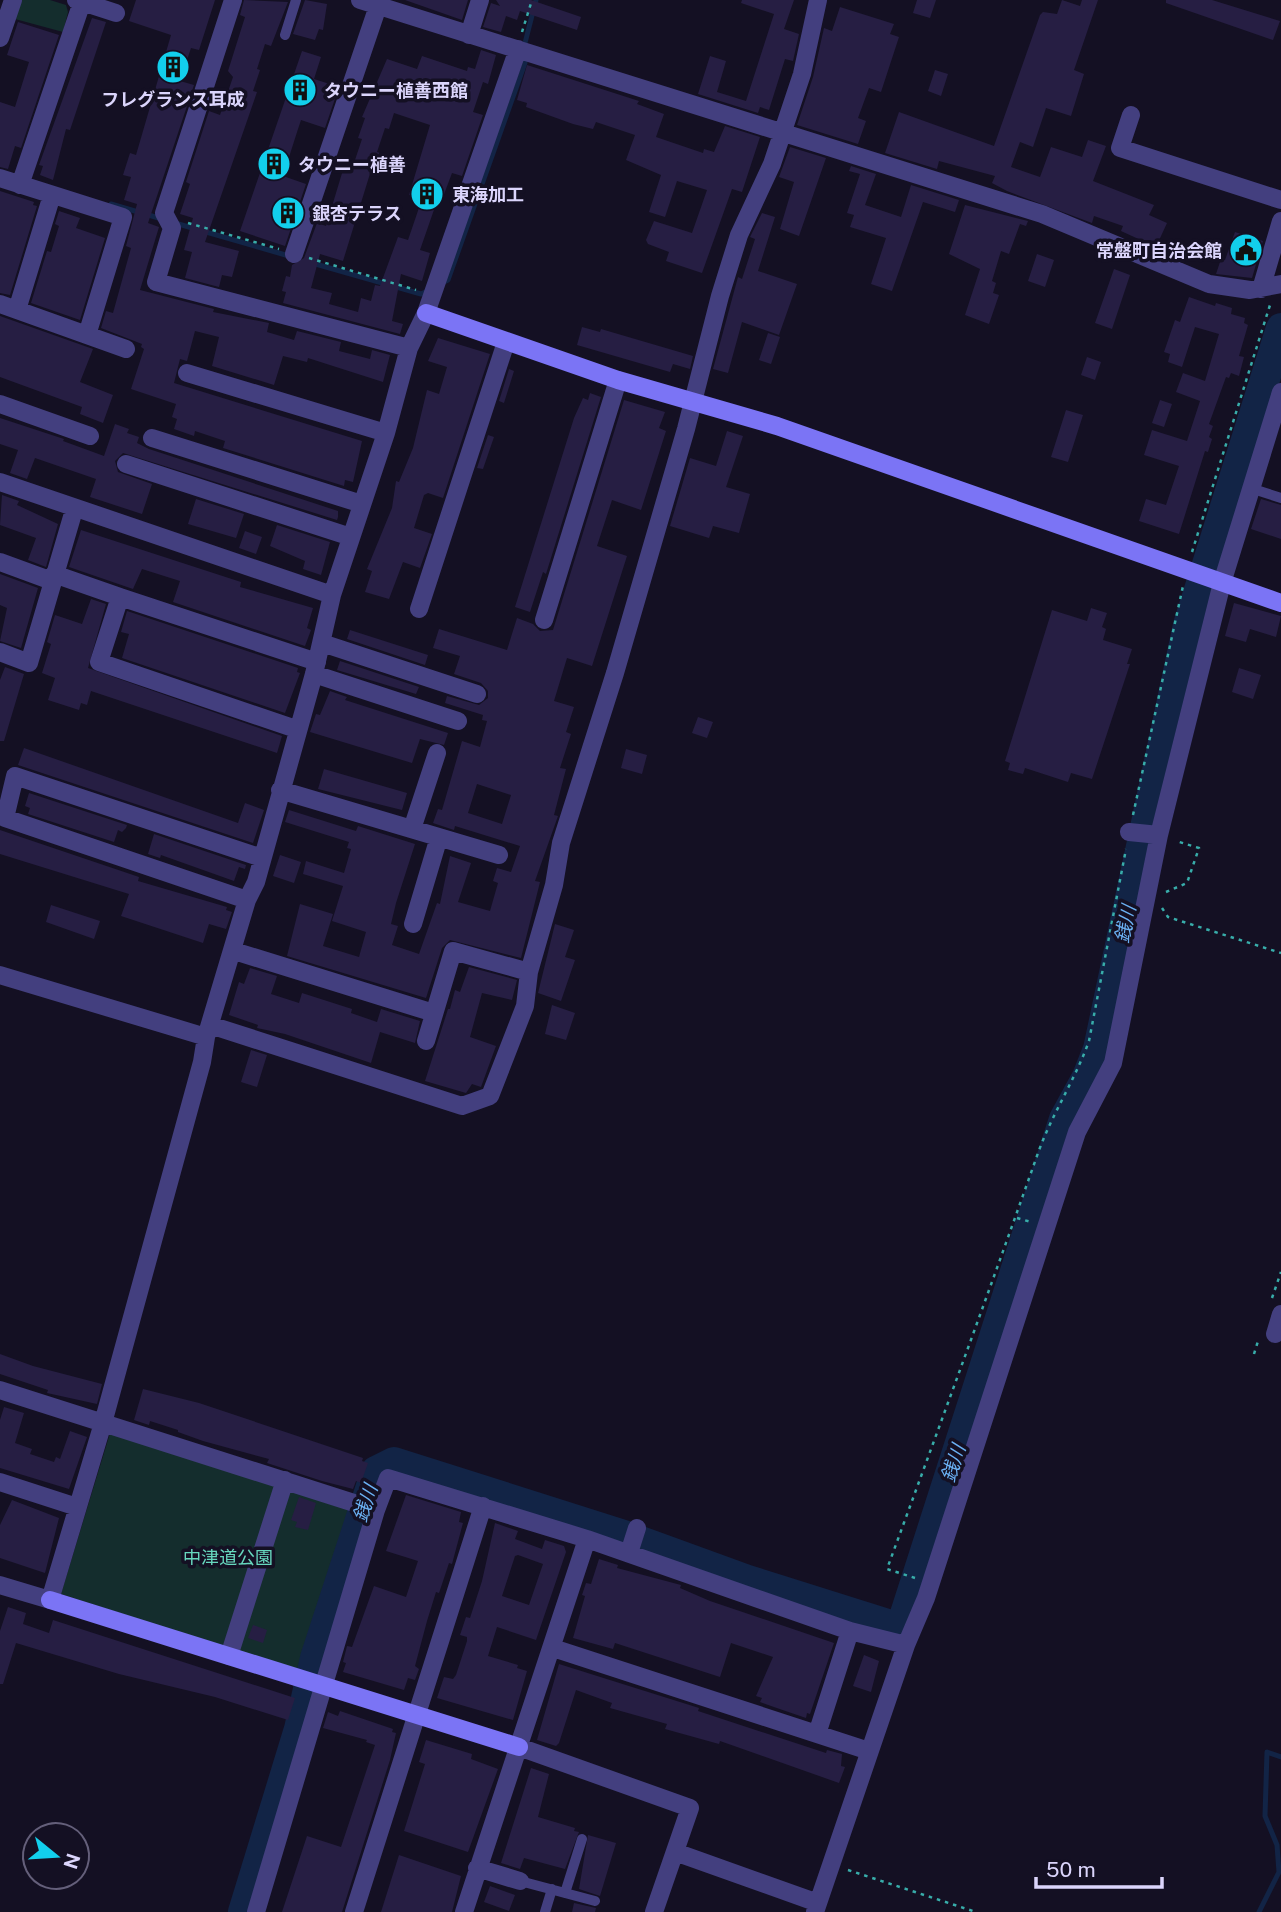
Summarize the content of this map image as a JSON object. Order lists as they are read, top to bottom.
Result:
{
  "water": ["銭川"],
  "parks": ["中津道公園"],
  "places": {
    "building": [
      "フレグランス耳成",
      "タウニー植善西館",
      "タウニー植善",
      "東海加工",
      "銀杏テラス"
    ],
    "public building": ["常盤町自治会館"]
  },
  "scale_bar": "50 m",
  "north": "right"
}
